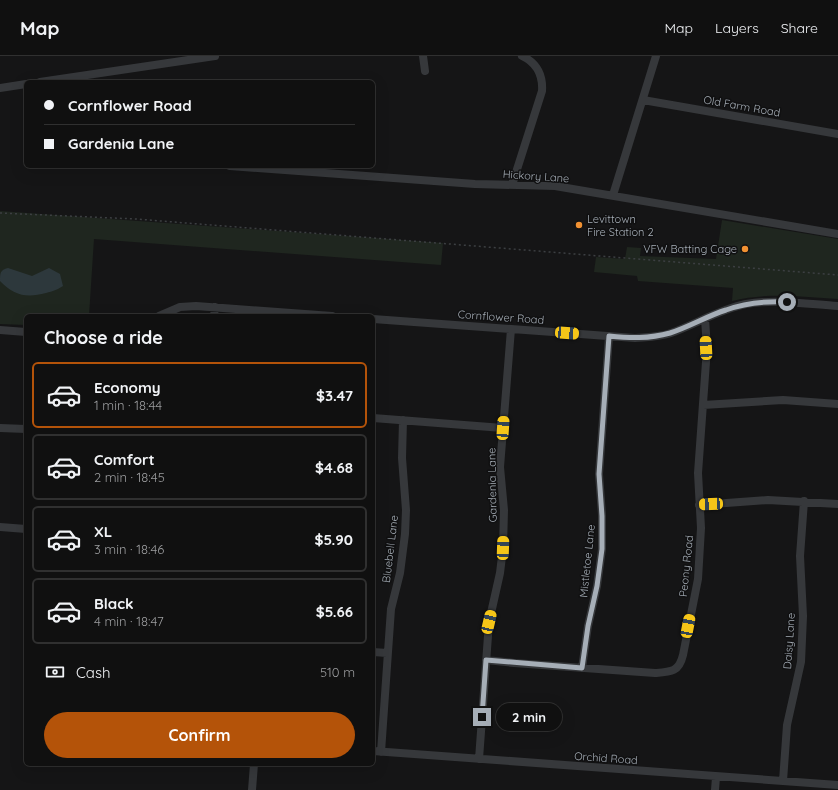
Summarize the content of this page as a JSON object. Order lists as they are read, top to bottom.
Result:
{
  "streets": {
    "street": [
      "Old Farm Road",
      "Hickory Lane",
      "Cornflower Road",
      "Gardenia Lane",
      "Bluebell Lane",
      "Mistletoe Lane",
      "Peony Road",
      "Daisy Lane",
      "Orchid Road"
    ]
  },
  "crossings": [
    ["Cornflower Road", "Gardenia Lane"],
    ["Cornflower Road", "Mistletoe Lane"],
    ["Cornflower Road", "Peony Road"],
    ["Gardenia Lane", "Peony Road"],
    ["Gardenia Lane", "Orchid Road"],
    ["Bluebell Lane", "Orchid Road"],
    ["Mistletoe Lane", "Peony Road"],
    ["Daisy Lane", "Orchid Road"]
  ],
  "places": ["Levittown Fire Station 2", "VFW Batting Cage"],
  "page": {
    "header": "Map",
    "nav": ["Map", "Layers", "Share"],
    "banner": ["Cornflower Road", "Gardenia Lane"],
    "heading": "Choose a ride",
    "list": [
      {
        "name": "Economy",
        "note": "1 min · 18:44",
        "value": "$3.47"
      },
      {
        "name": "Comfort",
        "note": "2 min · 18:45",
        "value": "$4.68"
      },
      {
        "name": "XL",
        "note": "3 min · 18:46",
        "value": "$5.90"
      },
      {
        "name": "Black",
        "note": "4 min · 18:47",
        "value": "$5.66"
      }
    ],
    "pay": ["Cash", "510 m"],
    "bubble": "2 min",
    "buttons": "Confirm"
  }
}
